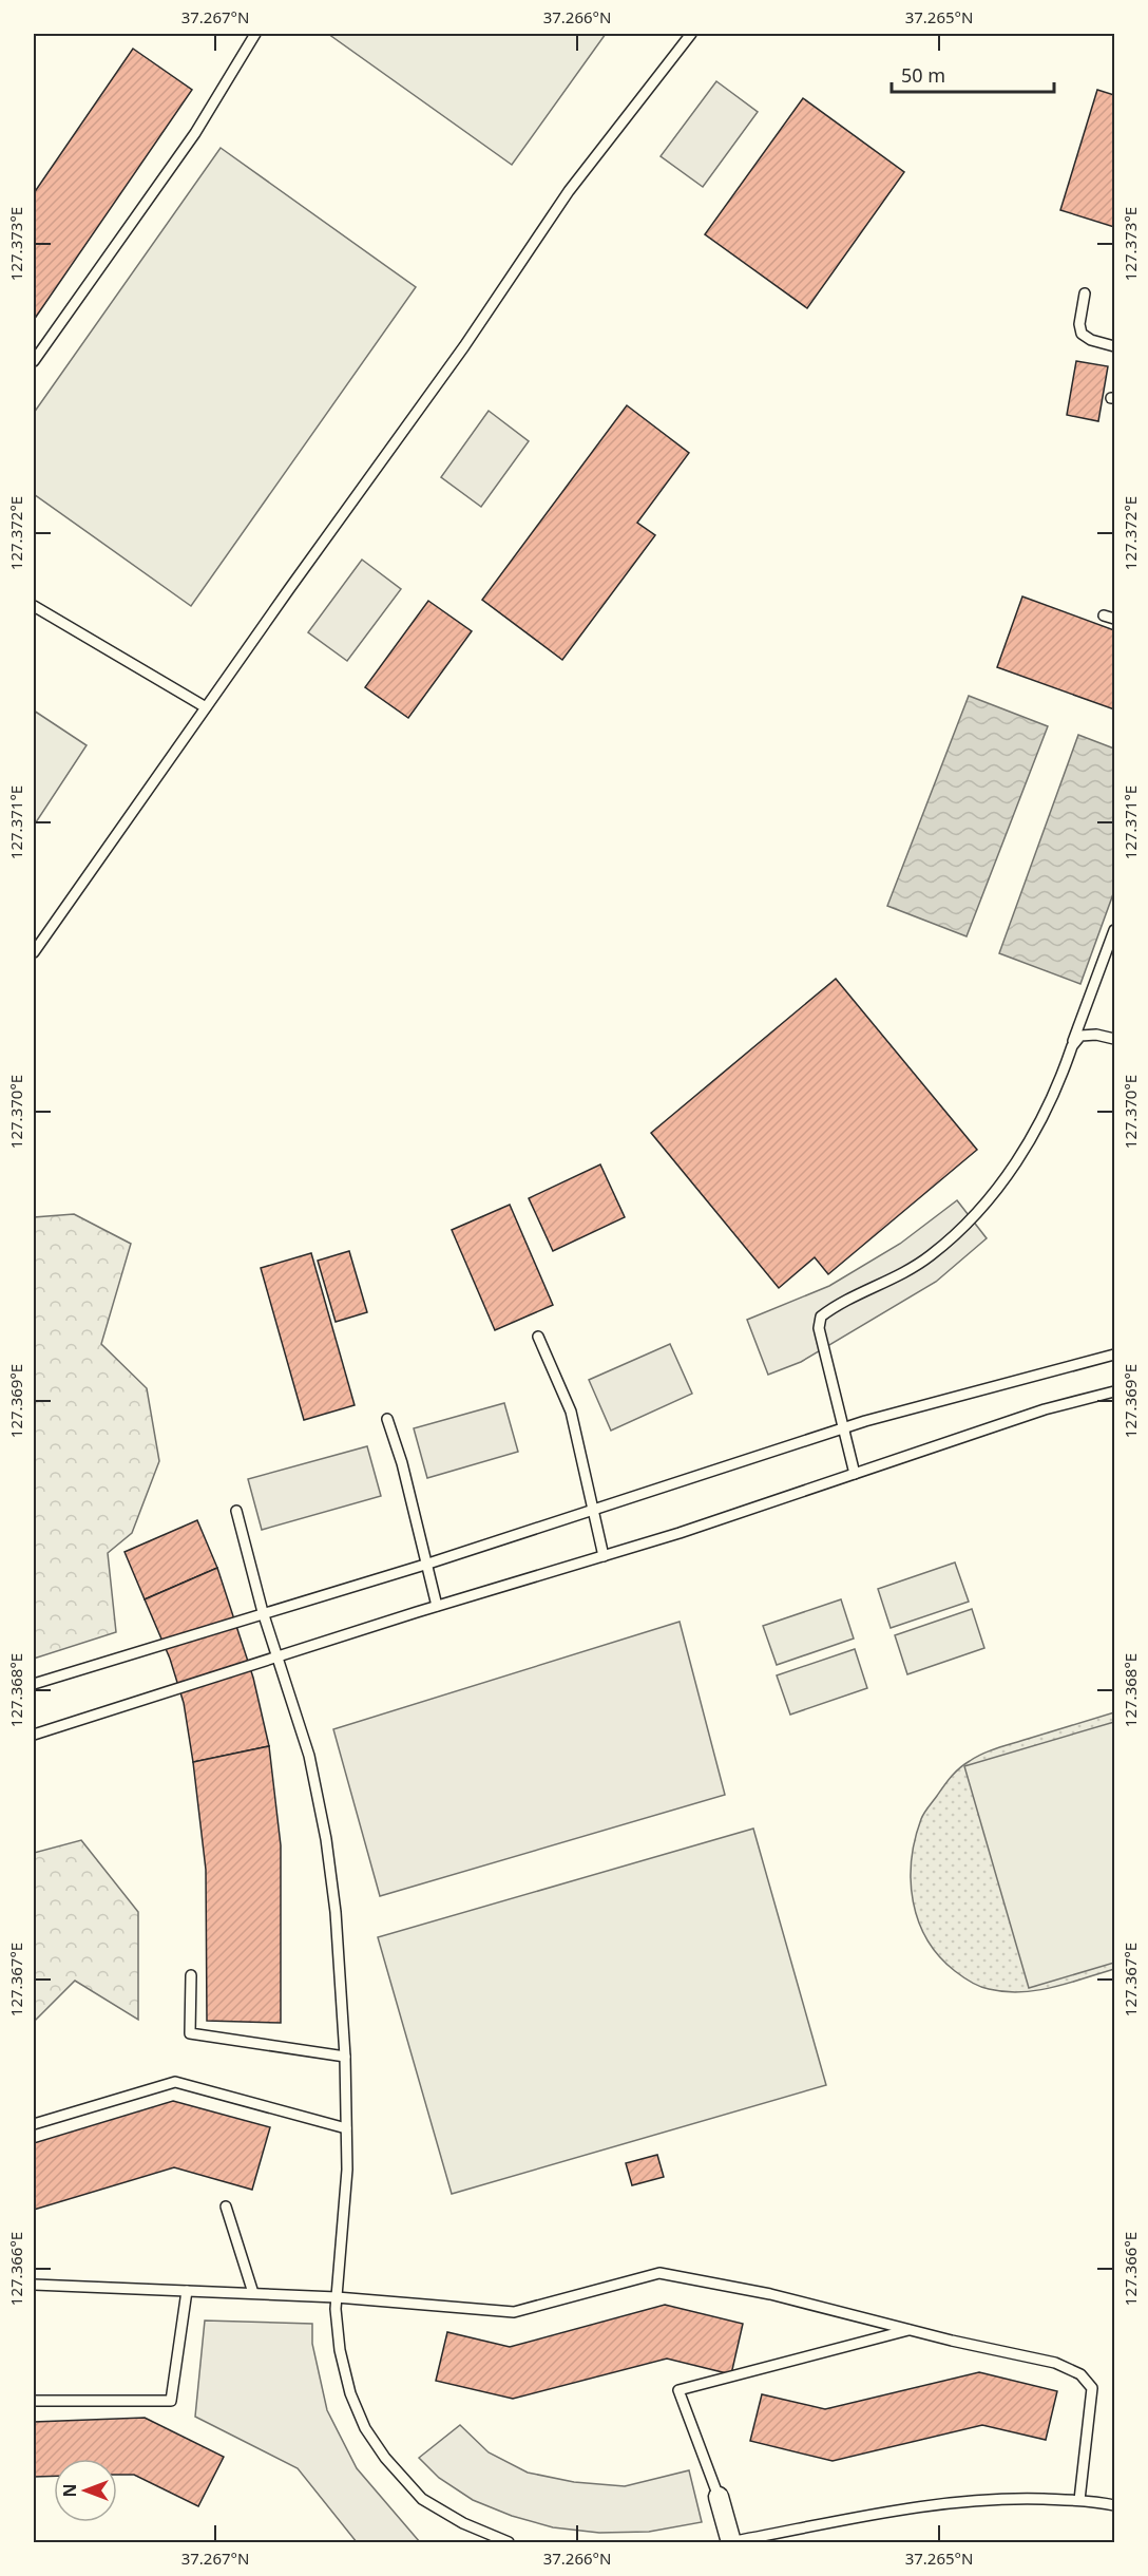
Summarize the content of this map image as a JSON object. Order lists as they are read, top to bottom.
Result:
{
  "scale_bar": "50 m",
  "north": "left",
  "coordinates": [
    "37.267°N",
    "37.266°N",
    "37.265°N",
    "127.373°E",
    "127.372°E",
    "127.371°E",
    "127.370°E",
    "127.369°E",
    "127.368°E",
    "127.367°E",
    "127.366°E"
  ]
}
